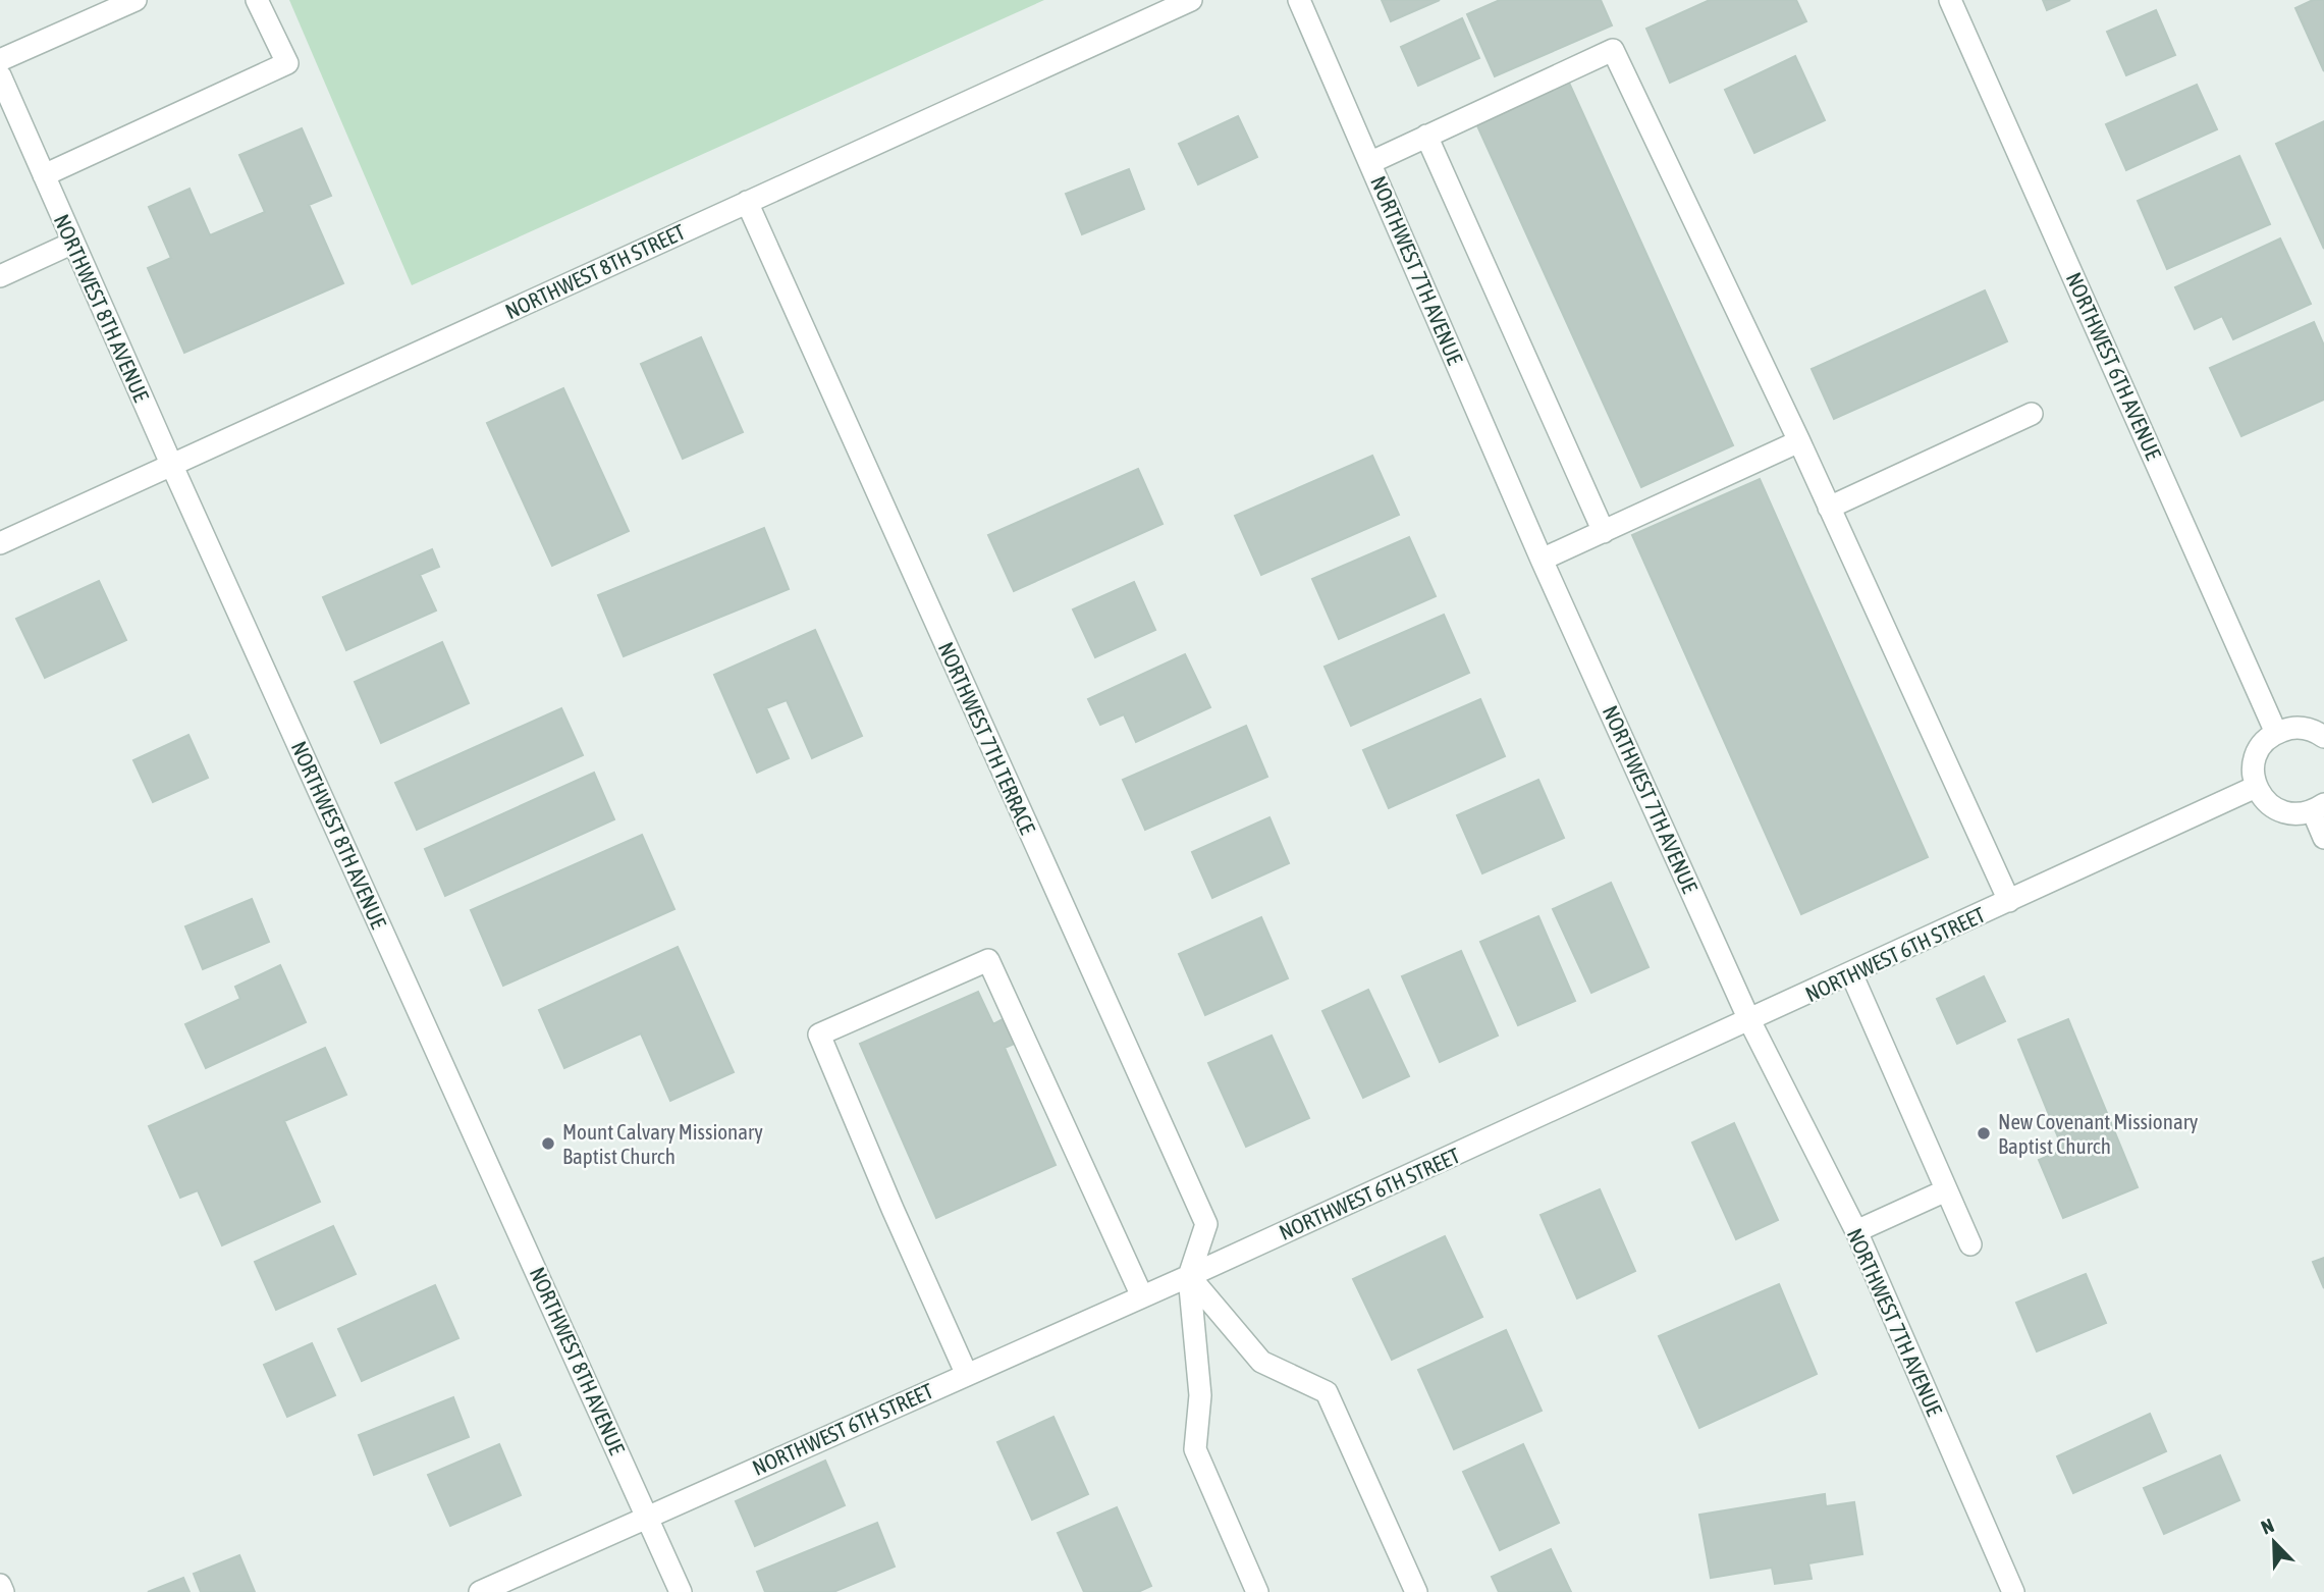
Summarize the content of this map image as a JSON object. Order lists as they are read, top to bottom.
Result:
{
  "streets": {
    "street": [
      "NORTHWEST 7TH AVENUE",
      "NORTHWEST 8TH STREET",
      "NORTHWEST 8TH AVENUE",
      "NORTHWEST 6TH AVENUE",
      "NORTHWEST 7TH TERRACE",
      "NORTHWEST 6TH STREET"
    ]
  },
  "crossings": [
    ["NORTHWEST 7TH AVENUE", "NORTHWEST 6TH STREET"],
    ["NORTHWEST 8TH STREET", "NORTHWEST 8TH AVENUE"],
    ["NORTHWEST 8TH STREET", "NORTHWEST 7TH TERRACE"],
    ["NORTHWEST 8TH AVENUE", "NORTHWEST 6TH STREET"],
    ["NORTHWEST 7TH TERRACE", "NORTHWEST 6TH STREET"]
  ],
  "places": ["New Covenant Missionary Baptist Church", "Mount Calvary Missionary Baptist Church"],
  "north": "top left"
}
